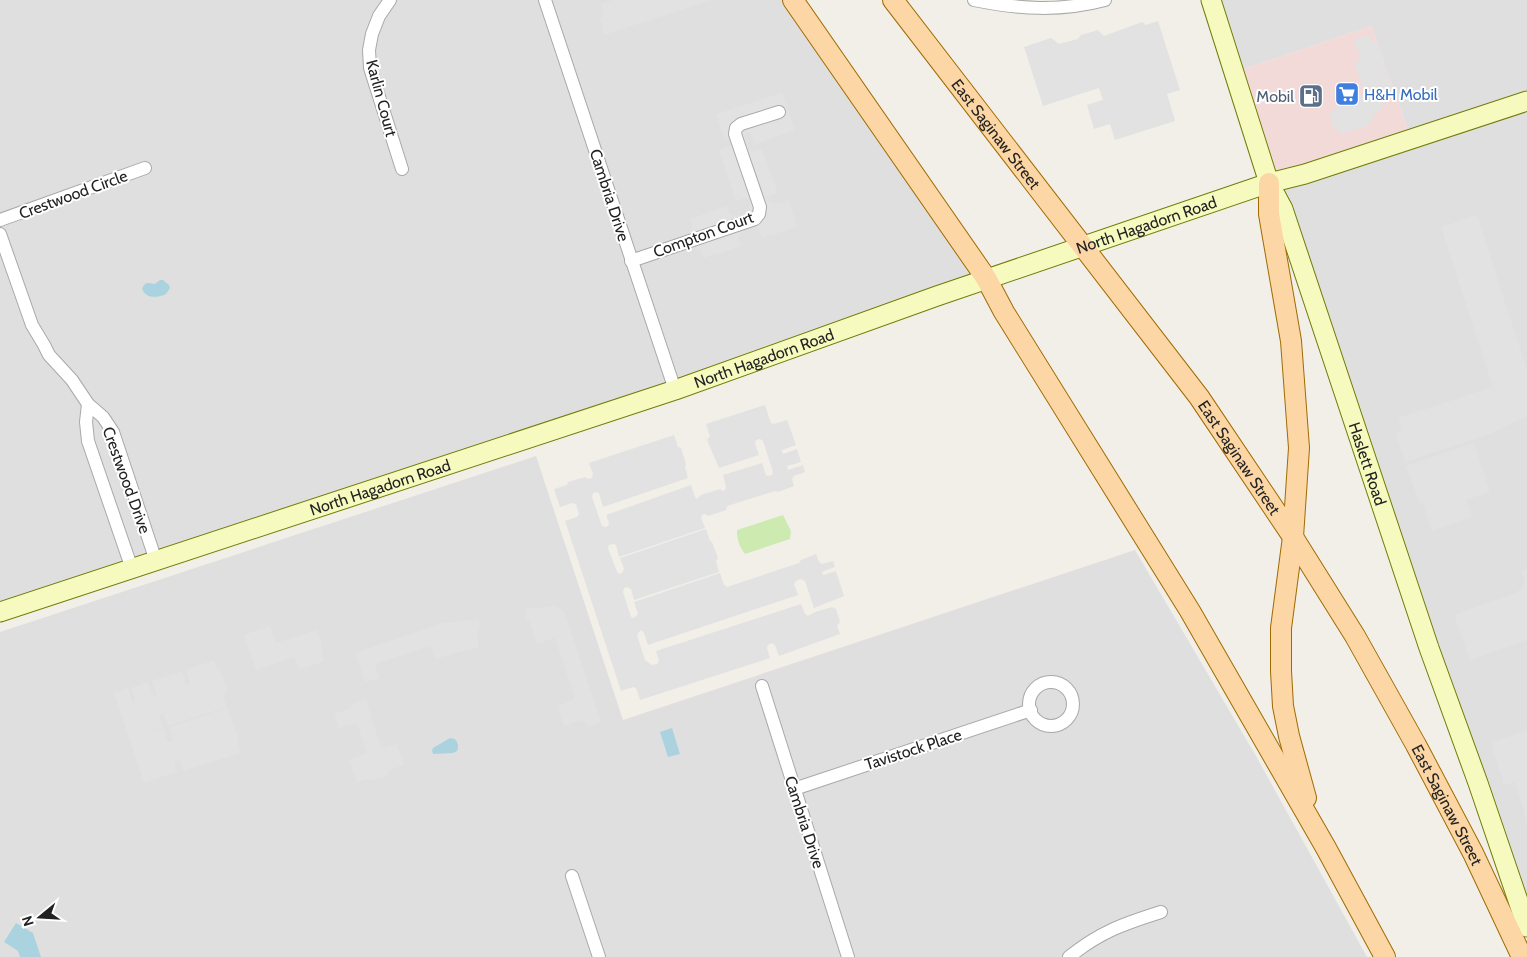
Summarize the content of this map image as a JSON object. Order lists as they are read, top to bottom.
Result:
{
  "streets": {
    "main road": ["East Saginaw Street"],
    "street": [
      "Karlin Court",
      "Crestwood Circle",
      "Cambria Drive",
      "North Hagadorn Road",
      "Compton Court",
      "Haslett Road",
      "Crestwood Drive",
      "Tavistock Place"
    ]
  },
  "crossings": [
    ["East Saginaw Street", "North Hagadorn Road"],
    ["Cambria Drive", "North Hagadorn Road"],
    ["Cambria Drive", "Compton Court"],
    ["Cambria Drive", "Tavistock Place"],
    ["North Hagadorn Road", "Haslett Road"],
    ["North Hagadorn Road", "Crestwood Drive"]
  ],
  "places": {
    "supermarket": ["H&H Mobil"],
    "fuel station": ["Mobil"]
  },
  "north": "left"
}
